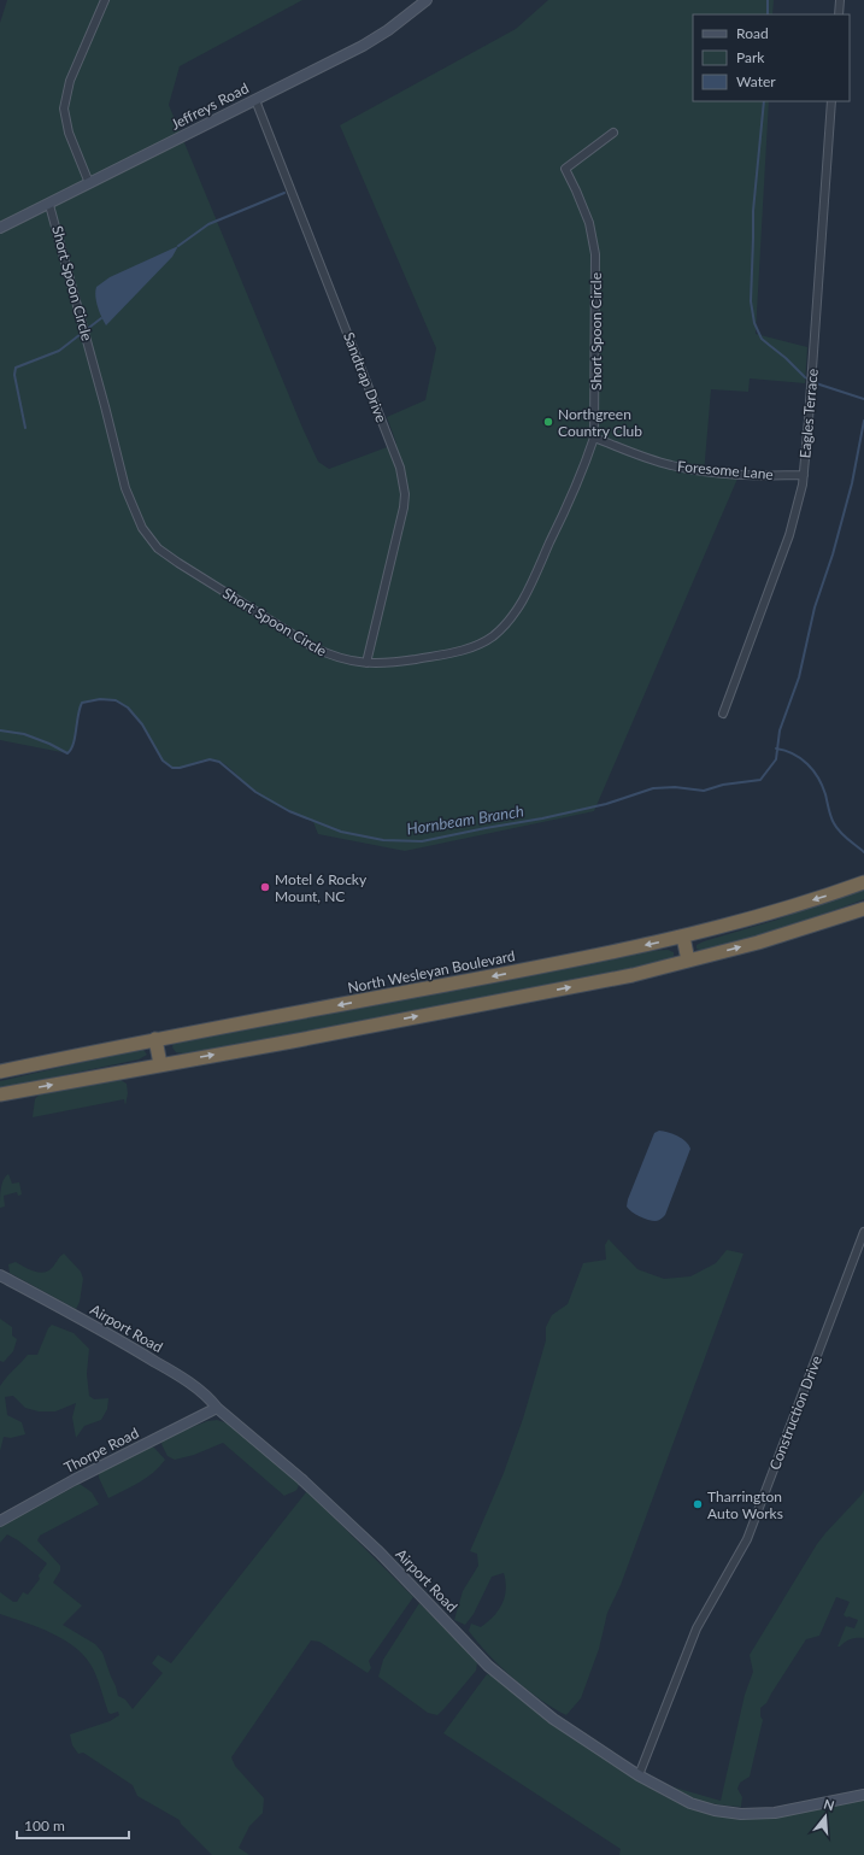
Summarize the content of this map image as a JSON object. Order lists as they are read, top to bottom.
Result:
{
  "streets": {
    "highway": ["North Wesleyan Boulevard"],
    "main road": ["Jeffreys Road", "Airport Road", "Thorpe Road"],
    "street": [
      "Short Spoon Circle",
      "Sandtrap Drive",
      "Eagles Terrace",
      "Foresome Lane",
      "Construction Drive"
    ]
  },
  "crossings": [
    ["Jeffreys Road", "Short Spoon Circle"],
    ["Jeffreys Road", "Sandtrap Drive"],
    ["Short Spoon Circle", "Sandtrap Drive"],
    ["Short Spoon Circle", "Foresome Lane"],
    ["Eagles Terrace", "Foresome Lane"],
    ["Airport Road", "Construction Drive"],
    ["Airport Road", "Thorpe Road"]
  ],
  "water": ["Hornbeam Branch"],
  "places": ["Northgreen Country Club", "Motel 6 Rocky Mount, NC", "Tharrington Auto Works"],
  "legend": ["Road", "Park", "Water"],
  "scale_bar": "100 m",
  "north": "top"
}
